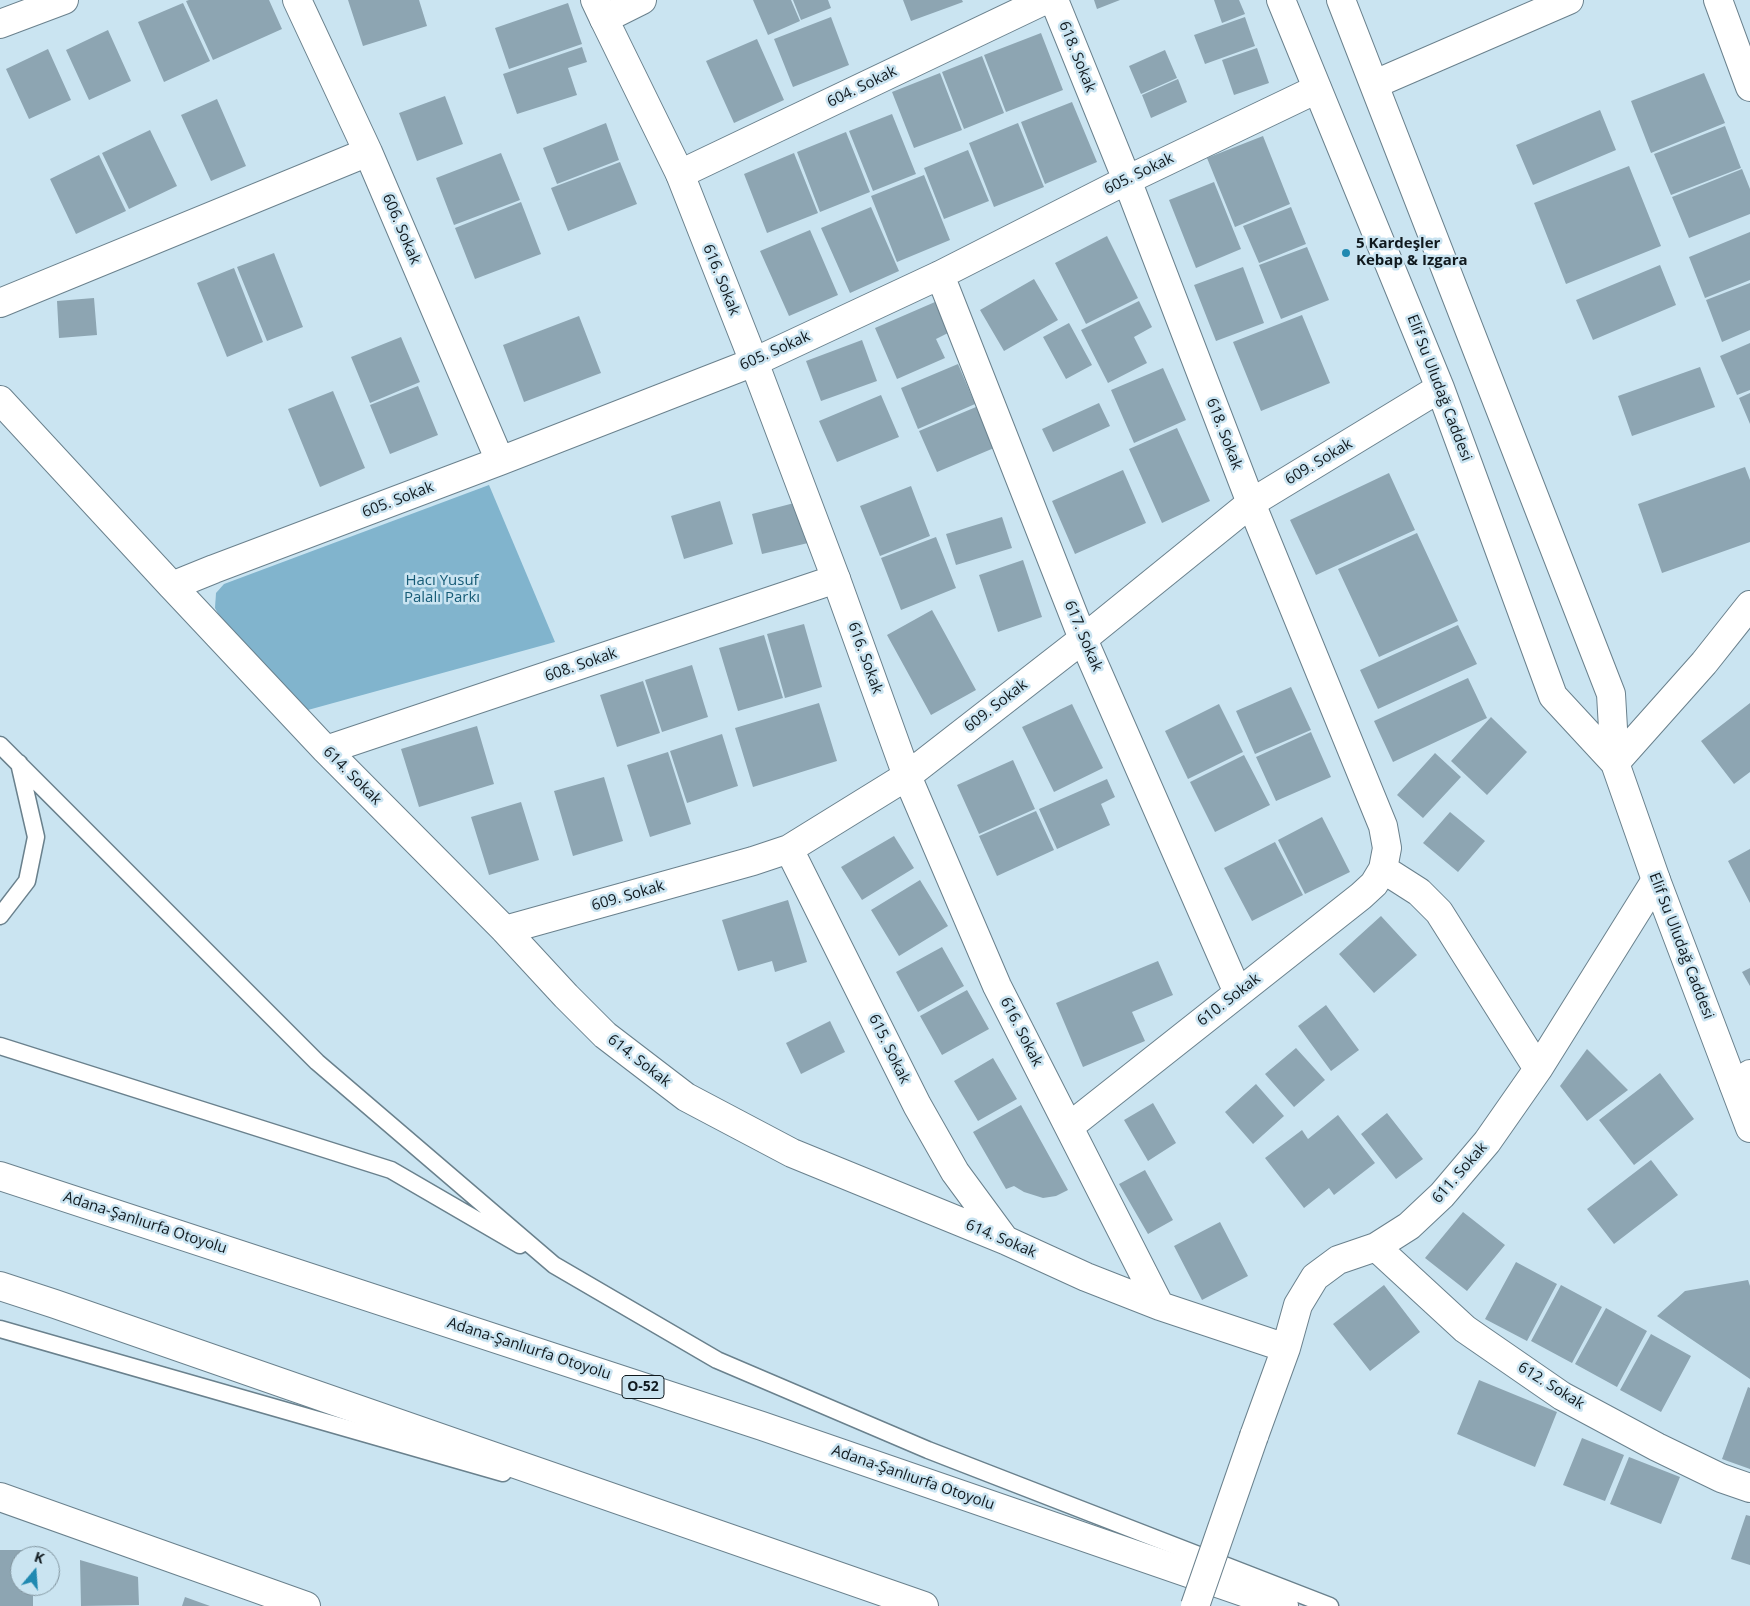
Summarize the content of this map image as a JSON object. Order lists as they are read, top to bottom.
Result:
{
  "streets": {
    "main road": [
      "618. Sokak",
      "604. Sokak",
      "605. Sokak",
      "606. Sokak",
      "616. Sokak",
      "Elif Su Uludağ Caddesi",
      "609. Sokak",
      "617. Sokak",
      "608. Sokak",
      "614. Sokak",
      "610. Sokak",
      "615. Sokak",
      "611. Sokak",
      "Adana-Şanlıurfa Otoyolu",
      "612. Sokak",
      "O-52"
    ]
  },
  "crossings": [
    ["618. Sokak", "605. Sokak"],
    ["618. Sokak", "609. Sokak"],
    ["618. Sokak", "610. Sokak"],
    ["604. Sokak", "616. Sokak"],
    ["605. Sokak", "606. Sokak"],
    ["605. Sokak", "616. Sokak"],
    ["605. Sokak", "Elif Su Uludağ Caddesi"],
    ["605. Sokak", "617. Sokak"],
    ["605. Sokak", "614. Sokak"],
    ["616. Sokak", "609. Sokak"],
    ["616. Sokak", "608. Sokak"],
    ["616. Sokak", "614. Sokak"],
    ["616. Sokak", "610. Sokak"],
    ["Elif Su Uludağ Caddesi", "609. Sokak"],
    ["Elif Su Uludağ Caddesi", "611. Sokak"],
    ["609. Sokak", "617. Sokak"],
    ["609. Sokak", "614. Sokak"],
    ["609. Sokak", "615. Sokak"],
    ["617. Sokak", "610. Sokak"],
    ["608. Sokak", "614. Sokak"],
    ["614. Sokak", "615. Sokak"],
    ["614. Sokak", "611. Sokak"],
    ["611. Sokak", "612. Sokak"]
  ],
  "parks": ["Hacı Yusuf Palalı Parkı"],
  "places": ["5 Kardeşler Kebap & Izgara"],
  "north": "top"
}
